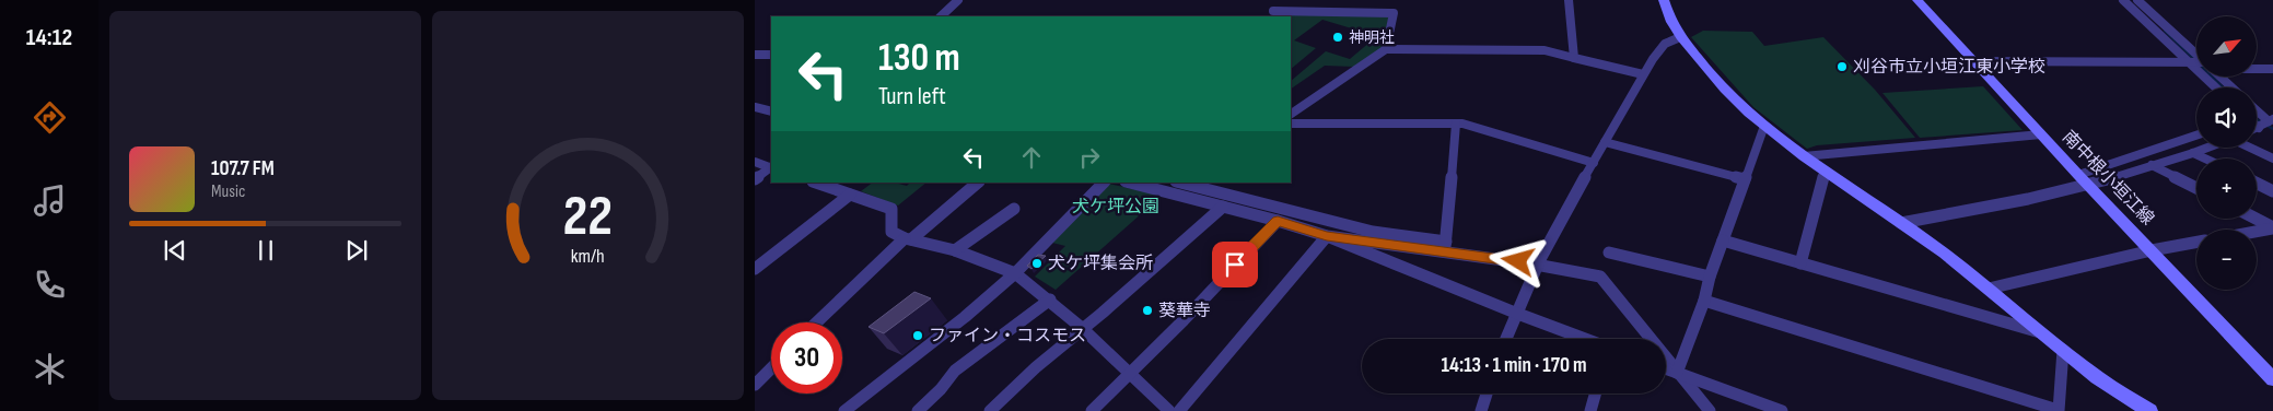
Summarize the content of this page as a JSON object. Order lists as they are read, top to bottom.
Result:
{
  "streets": {
    "street": ["南中根小垣江線"]
  },
  "parks": ["犬ケ坪公園"],
  "places": [
    "神明社",
    "刈谷市立小垣江東小学校",
    "犬ケ坪集会所",
    "葵華寺",
    "ファイン・コスモス"
  ],
  "north": "top right",
  "page": {
    "tabs": "14:12",
    "map_buttons": ["+", "−"],
    "turn": ["130 m", "Turn left"],
    "song": ["107.7 FM", "Music"],
    "limit": "30",
    "trip": "14:13 · 1 min · 170 m",
    "gauge": ["22", "km/h"]
  }
}
